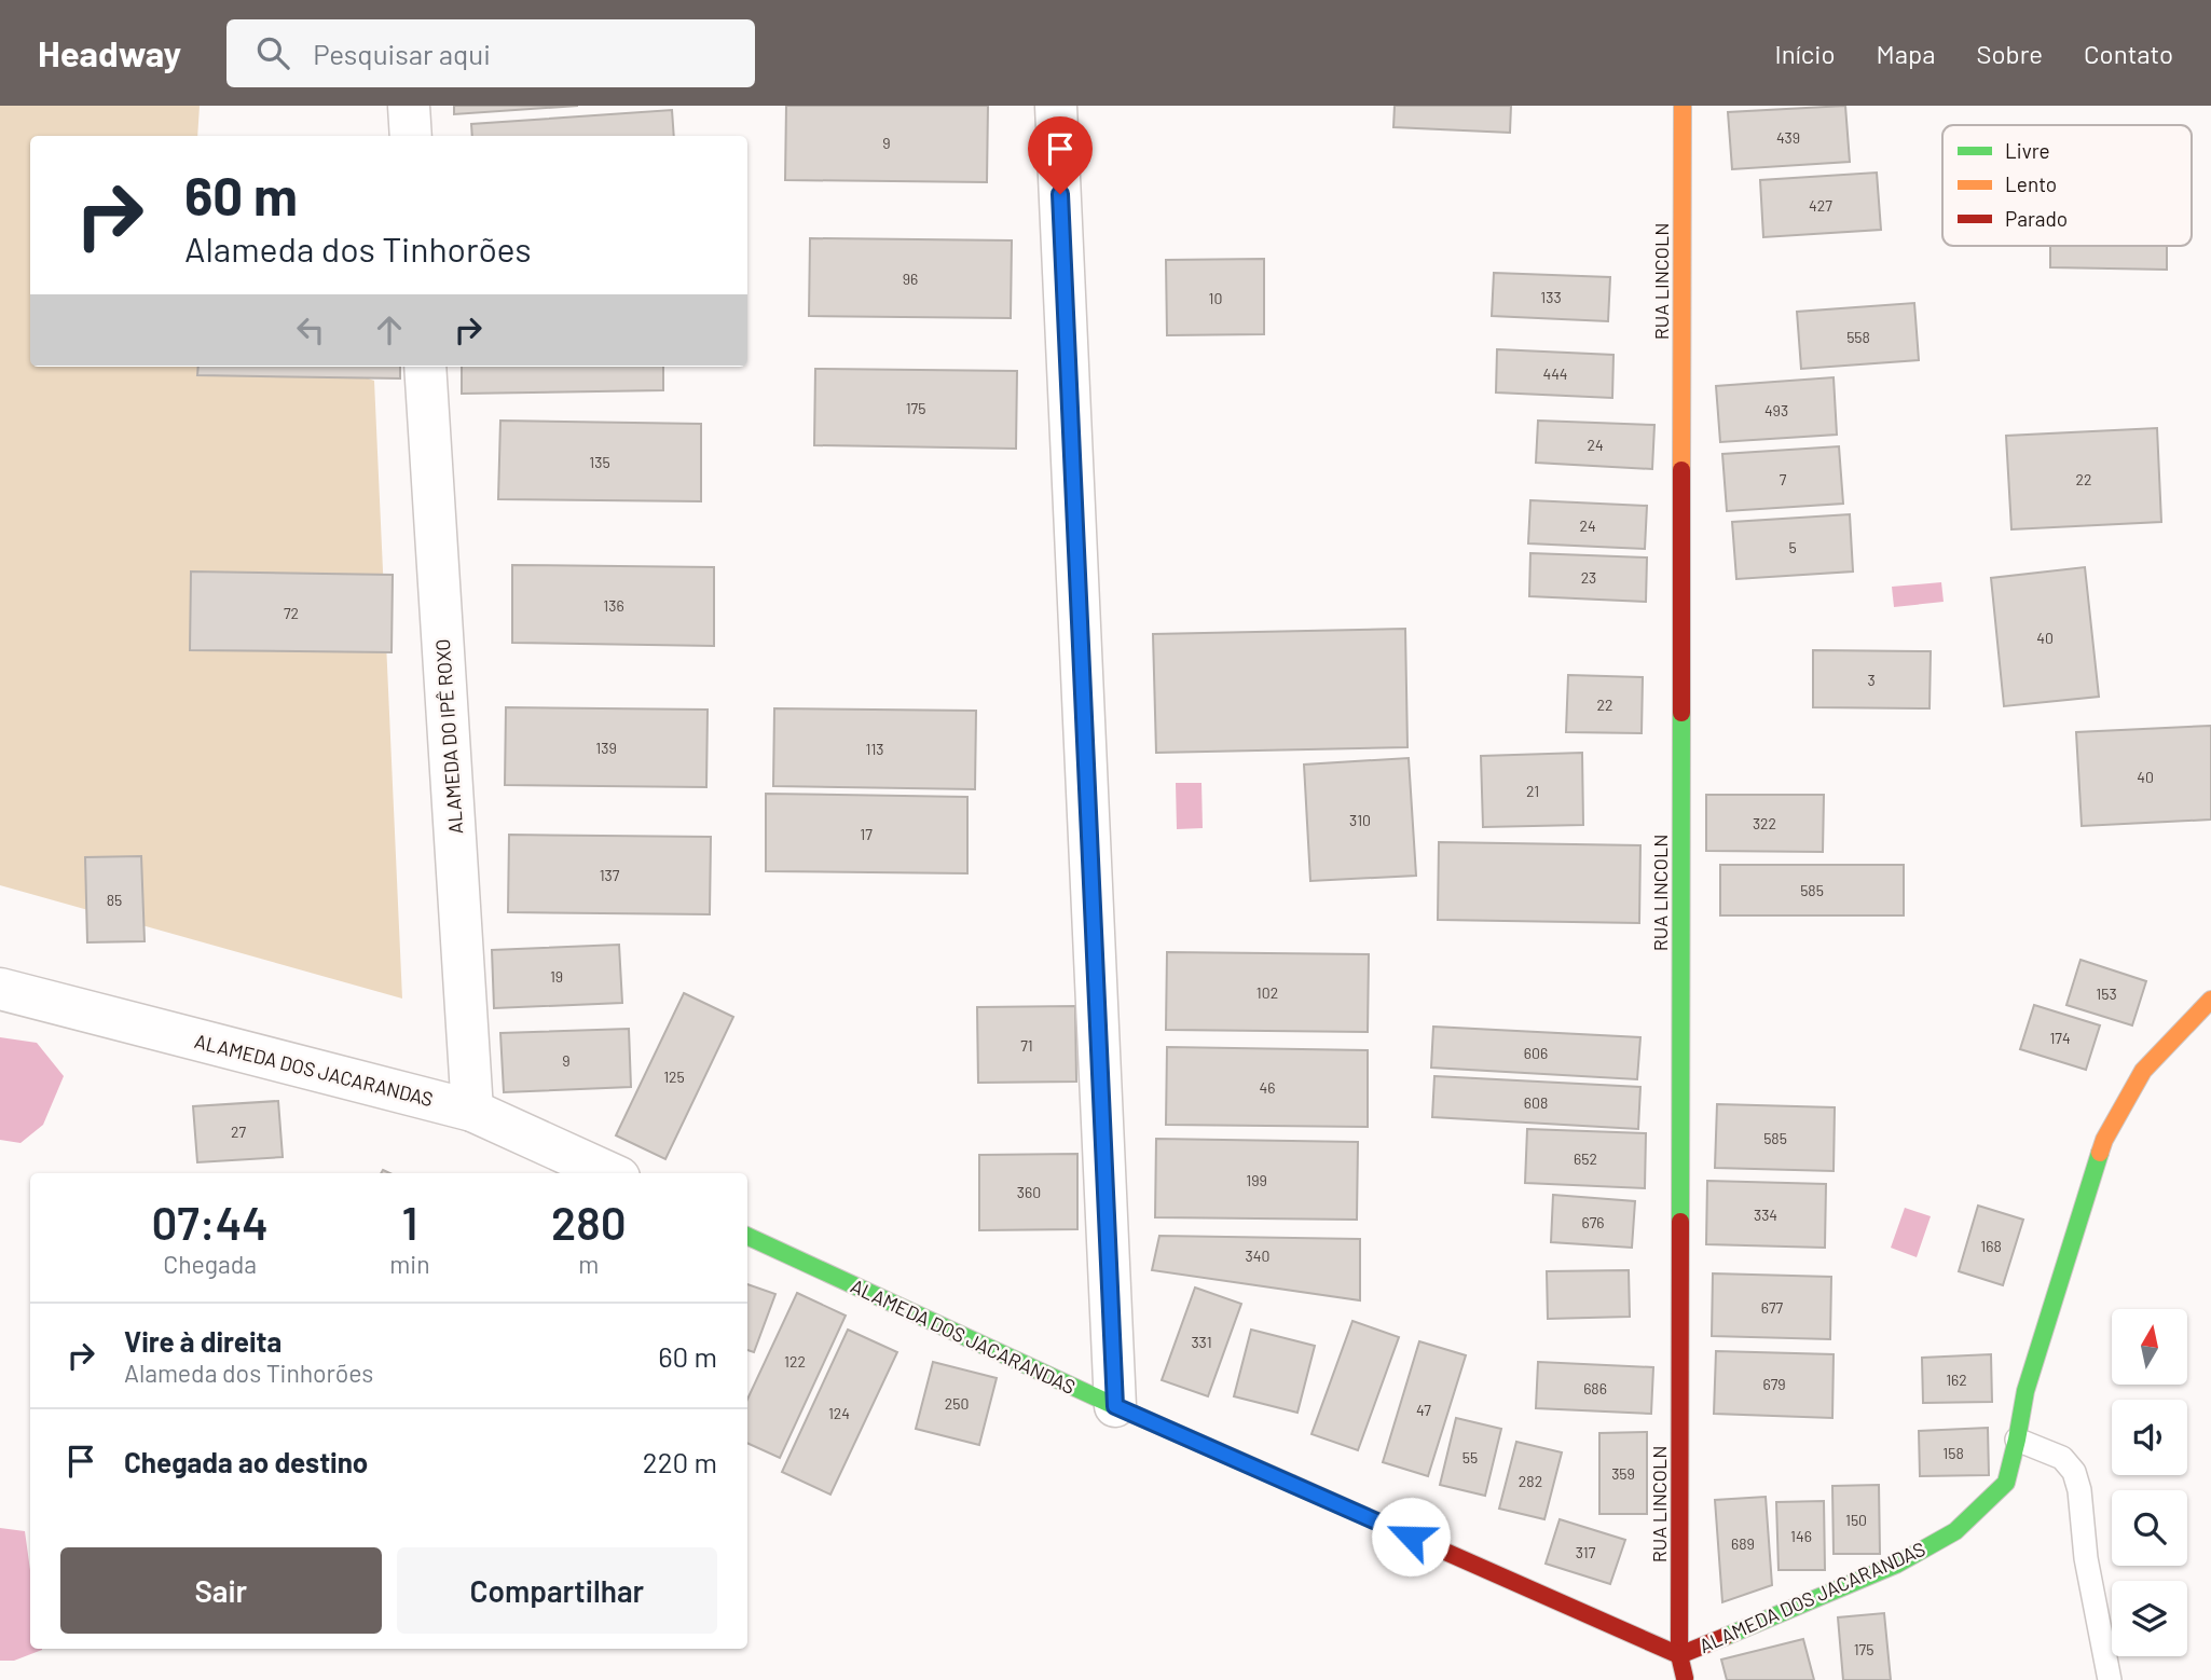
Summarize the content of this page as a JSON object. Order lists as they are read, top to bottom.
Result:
{
  "streets": {
    "street": ["RUA LINCOLN", "ALAMEDA DO IPÊ ROXO", "ALAMEDA DOS JACARANDAS"]
  },
  "crossings": [
    ["RUA LINCOLN", "ALAMEDA DOS JACARANDAS"],
    ["ALAMEDA DO IPÊ ROXO", "ALAMEDA DOS JACARANDAS"]
  ],
  "house_numbers": [
    "439",
    "9",
    "427",
    "96",
    "133",
    "10",
    "558",
    "444",
    "175",
    "493",
    "24",
    "135",
    "7",
    "22",
    "24",
    "5",
    "23",
    "136",
    "72",
    "40",
    "3",
    "22",
    "139",
    "113",
    "40",
    "21",
    "310",
    "322",
    "17",
    "137",
    "585",
    "85",
    "19",
    "102",
    "153",
    "174",
    "71",
    "606",
    "9",
    "125",
    "46",
    "608",
    "27",
    "585",
    "652",
    "199",
    "360",
    "334",
    "676",
    "168",
    "340",
    "677",
    "331",
    "122",
    "162",
    "679",
    "686",
    "250",
    "47",
    "124",
    "158",
    "55",
    "359",
    "282",
    "150",
    "146",
    "689",
    "317",
    "175"
  ],
  "legend": ["Livre", "Lento", "Parado"],
  "north": "top",
  "page": {
    "header": "Headway",
    "search": "Pesquisar aqui",
    "nav": [
      "Início",
      "Mapa",
      "Sobre",
      "Contato"
    ],
    "turn": ["60 m", "Alameda dos Tinhorões"],
    "eta": [
      "07:44",
      "Chegada",
      "1",
      "min",
      "280",
      "m"
    ],
    "list": [
      {
        "name": "Vire à direita",
        "note": "Alameda dos Tinhorões",
        "value": "60 m"
      },
      {
        "name": "Chegada ao destino",
        "value": "220 m"
      }
    ],
    "buttons": ["Sair", "Compartilhar"]
  }
}
